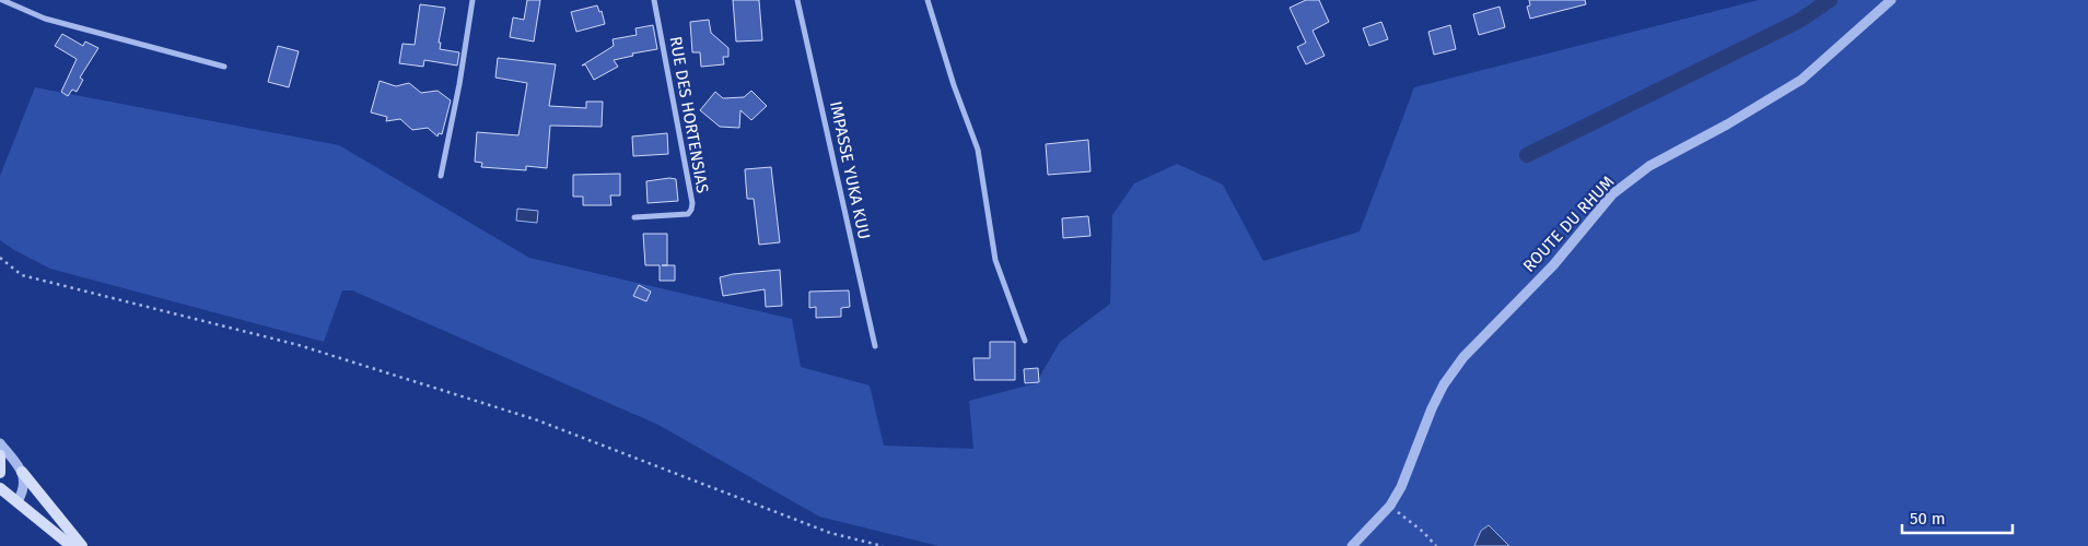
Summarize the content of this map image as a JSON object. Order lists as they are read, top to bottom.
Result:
{
  "streets": {
    "street": ["RUE DES HORTENSIAS", "IMPASSE YUKA KUU", "ROUTE DU RHUM"]
  },
  "scale_bar": "50 m"
}
